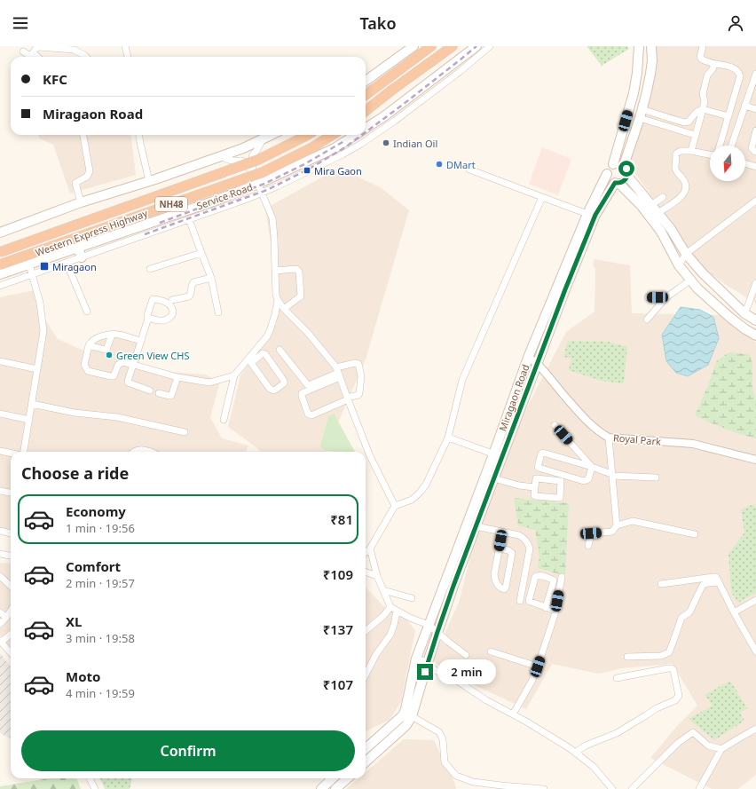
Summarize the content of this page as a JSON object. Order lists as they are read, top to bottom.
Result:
{
  "streets": {
    "highway": ["NH48", "Western Express Highway"],
    "main road": ["Service Road", "Miragaon Road"],
    "street": ["Royal Park"]
  },
  "crossings": [
    ["Miragaon Road", "Royal Park"]
  ],
  "places": {
    "other": ["Indian Oil", "DMart", "Green View CHS"],
    "transit": ["Mira Gaon", "Miragaon"]
  },
  "north": "bottom",
  "page": {
    "header": "Tako",
    "banner": ["KFC", "Miragaon Road"],
    "heading": "Choose a ride",
    "list": [
      {
        "name": "Economy",
        "note": "1 min · 19:56",
        "value": "₹81"
      },
      {
        "name": "Comfort",
        "note": "2 min · 19:57",
        "value": "₹109"
      },
      {
        "name": "XL",
        "note": "3 min · 19:58",
        "value": "₹137"
      },
      {
        "name": "Moto",
        "note": "4 min · 19:59",
        "value": "₹107"
      }
    ],
    "bubble": "2 min",
    "buttons": "Confirm"
  }
}
